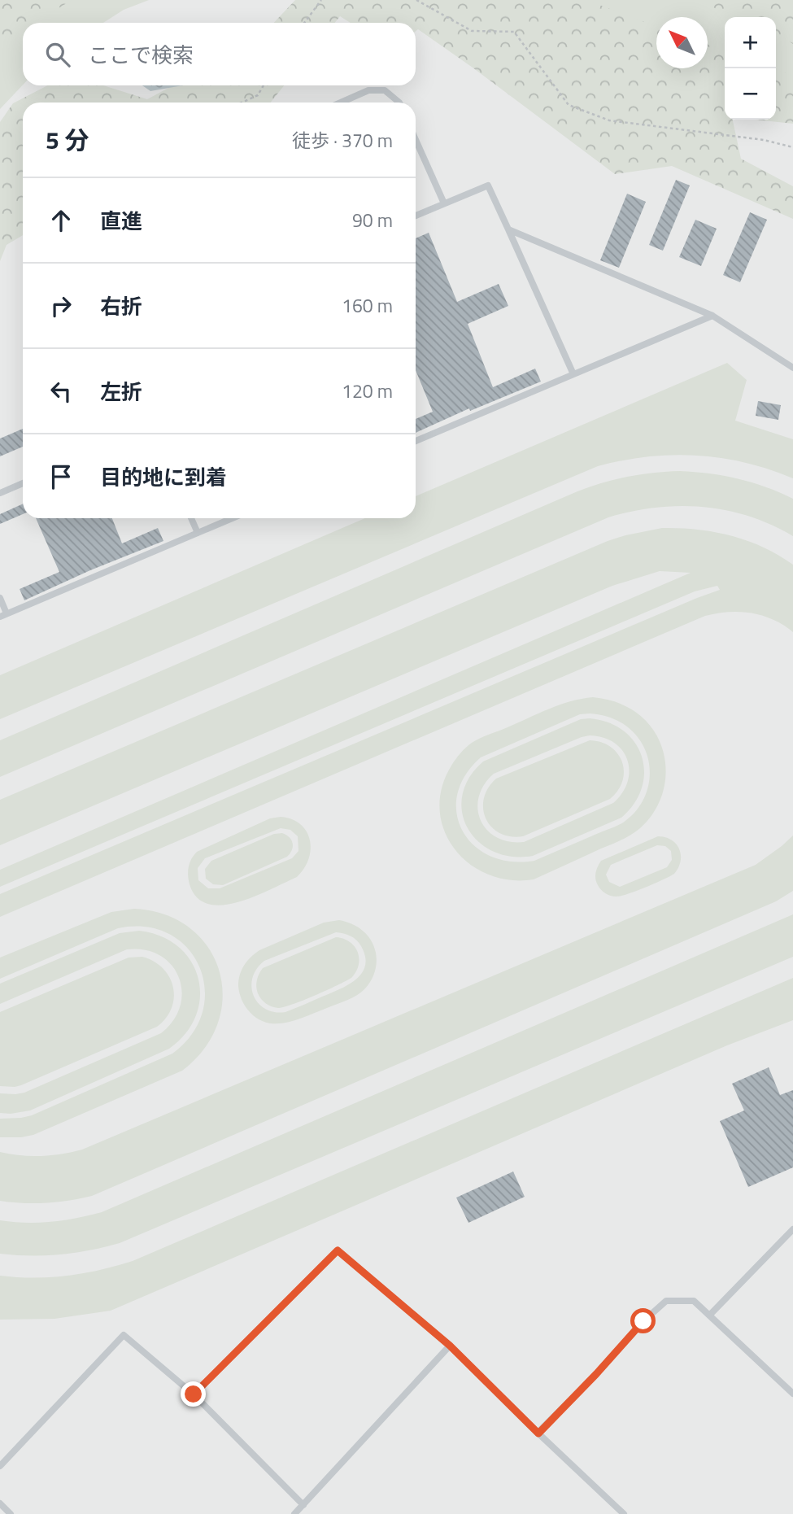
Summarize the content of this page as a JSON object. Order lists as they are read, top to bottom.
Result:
{
  "north": "top left",
  "page": {
    "map_buttons": ["+", "−"],
    "search": "ここで検索",
    "heading": ["5 分", "徒歩 · 370 m"],
    "list": [
      ["直進", "90 m"],
      ["右折", "160 m"],
      ["左折", "120 m"],
      "目的地に到着"
    ]
  }
}
